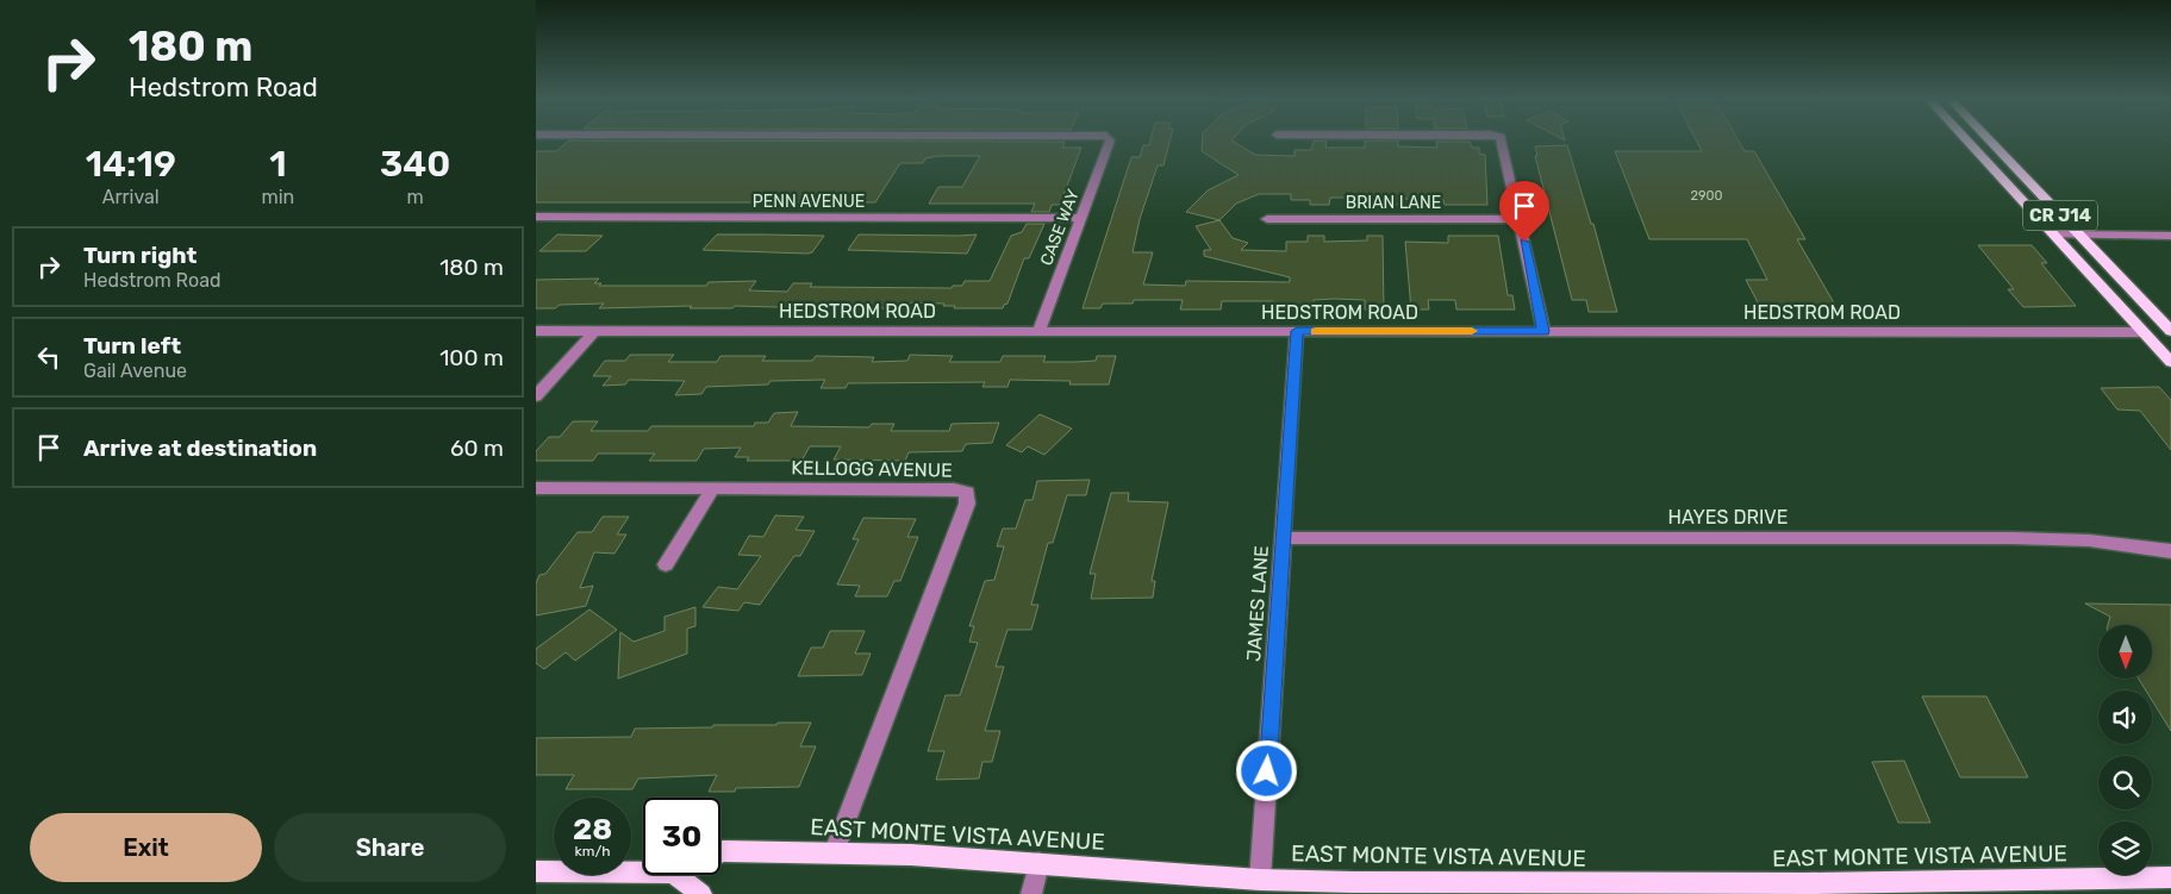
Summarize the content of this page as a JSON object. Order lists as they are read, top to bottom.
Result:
{
  "streets": {
    "main road": ["CR J14", "EAST MONTE VISTA AVENUE"],
    "street": [
      "PENN AVENUE",
      "BRIAN LANE",
      "CASE WAY",
      "HEDSTROM ROAD",
      "KELLOGG AVENUE",
      "HAYES DRIVE",
      "JAMES LANE"
    ]
  },
  "crossings": [
    ["PENN AVENUE", "CASE WAY"],
    ["CR J14", "HEDSTROM ROAD"],
    ["CASE WAY", "HEDSTROM ROAD"],
    ["HEDSTROM ROAD", "JAMES LANE"],
    ["KELLOGG AVENUE", "EAST MONTE VISTA AVENUE"],
    ["HAYES DRIVE", "JAMES LANE"],
    ["JAMES LANE", "EAST MONTE VISTA AVENUE"]
  ],
  "house_numbers": ["2900"],
  "north": "bottom",
  "page": {
    "turn": ["180 m", "Hedstrom Road"],
    "eta": [
      "14:19",
      "Arrival",
      "1",
      "min",
      "340",
      "m"
    ],
    "list": [
      {
        "name": "Turn right",
        "note": "Hedstrom Road",
        "value": "180 m"
      },
      {
        "name": "Turn left",
        "note": "Gail Avenue",
        "value": "100 m"
      },
      {
        "name": "Arrive at destination",
        "value": "60 m"
      }
    ],
    "speed": "28 km/h",
    "limit": "30",
    "buttons": ["Exit", "Share"]
  }
}
